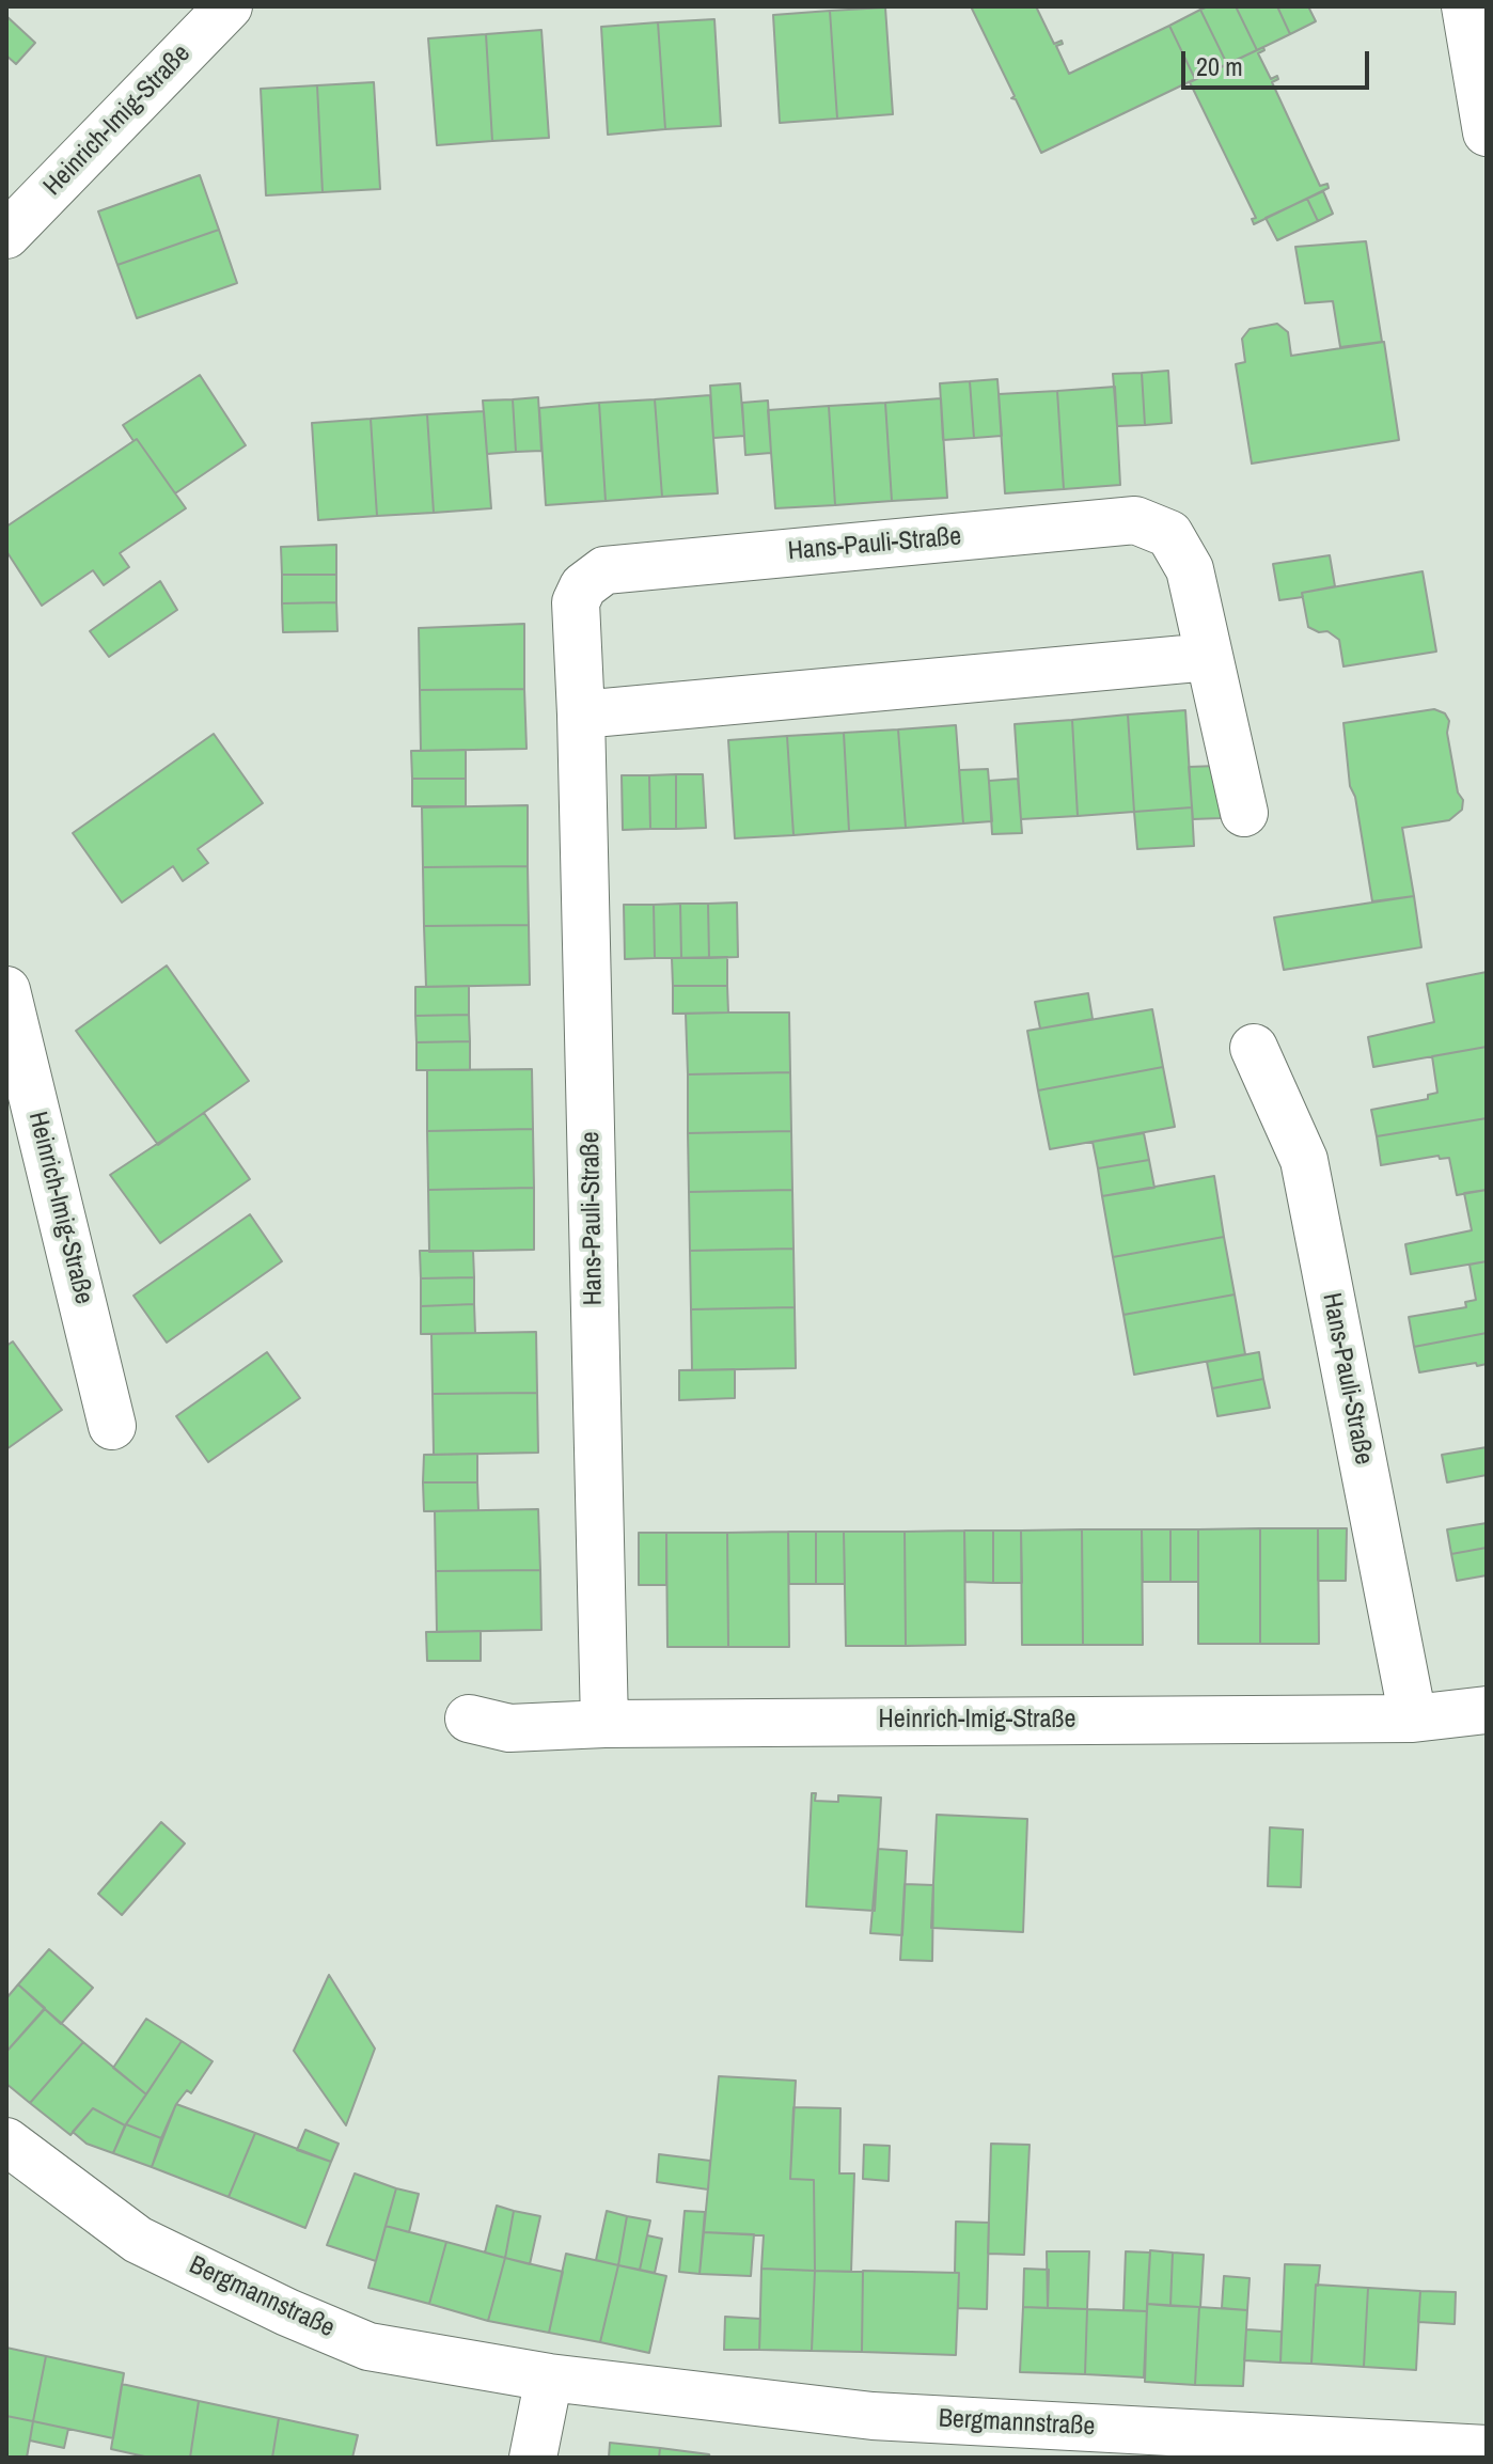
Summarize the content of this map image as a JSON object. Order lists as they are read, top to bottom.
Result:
{
  "streets": {
    "street": ["Heinrich-Imig-Straße", "Hans-Pauli-Straße", "Bergmannstraße"]
  },
  "crossings": [
    ["Heinrich-Imig-Straße", "Hans-Pauli-Straße"]
  ],
  "scale_bar": "20 m"
}
